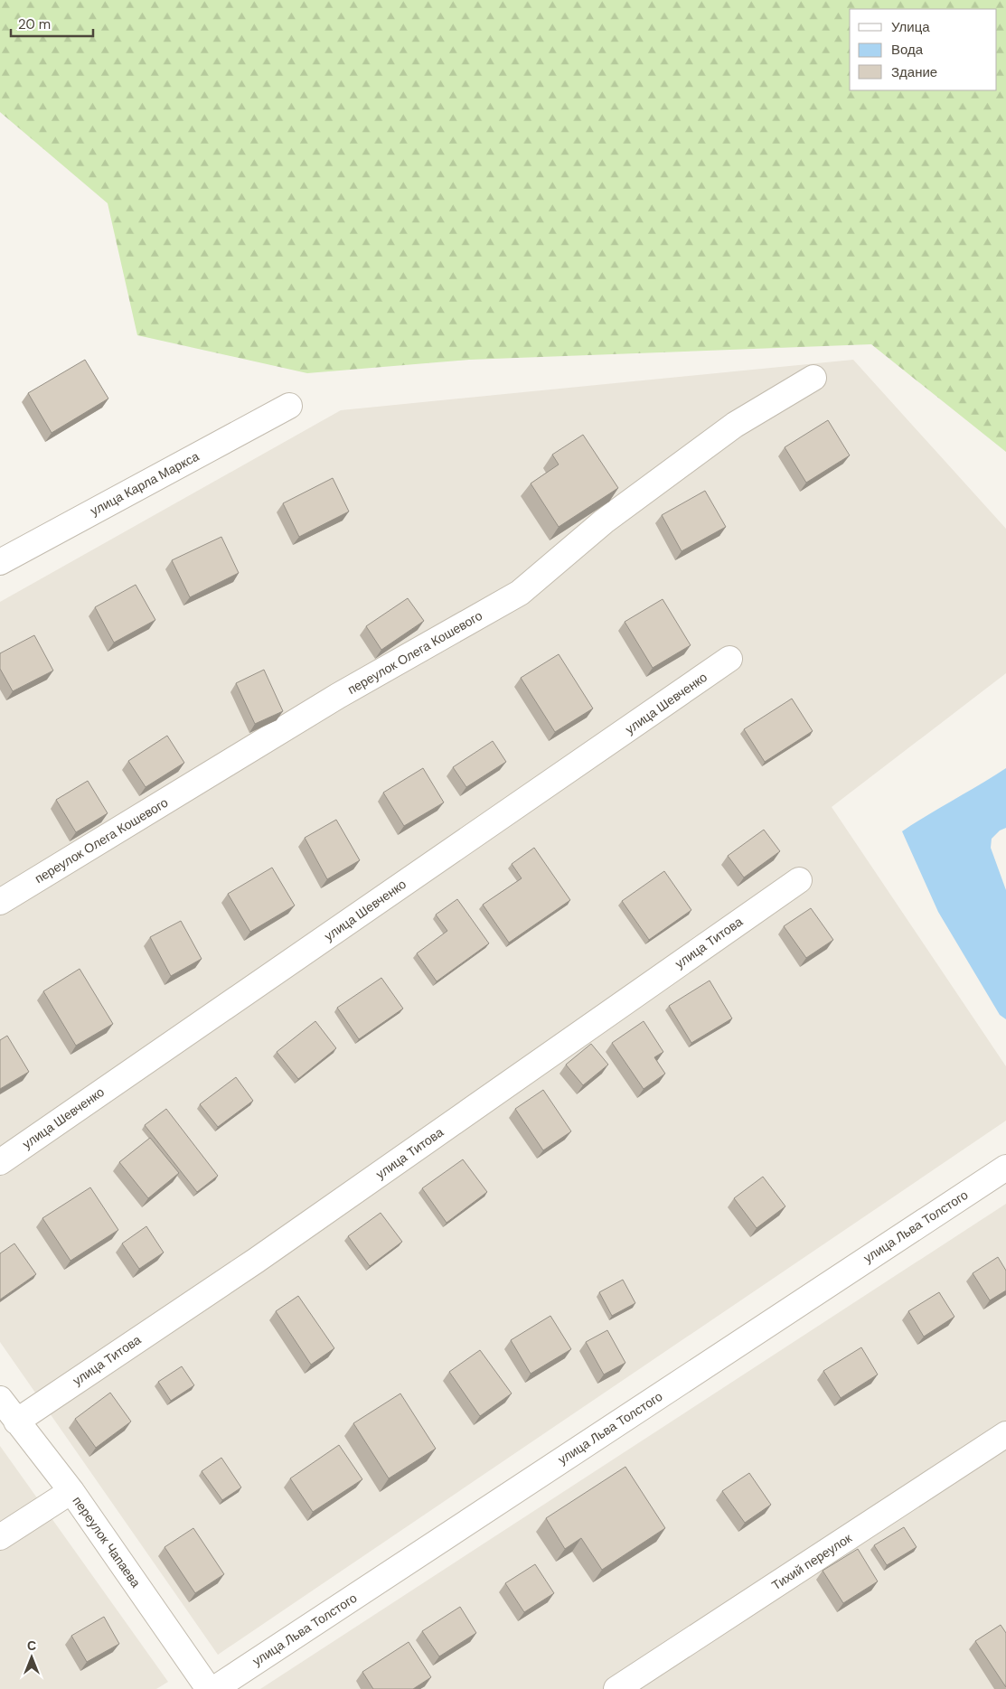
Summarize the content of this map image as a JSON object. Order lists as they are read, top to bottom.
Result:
{
  "streets": {
    "street": [
      "улица Карла Маркса",
      "переулок Олега Кошевого",
      "улица Шевченко",
      "улица Титова",
      "улица Льва Толстого",
      "переулок Чапаева",
      "Тихий переулок"
    ]
  },
  "crossings": [
    ["улица Титова", "переулок Чапаева"]
  ],
  "legend": ["Улица", "Вода", "Здание"],
  "scale_bar": "20 m",
  "north": "top"
}
